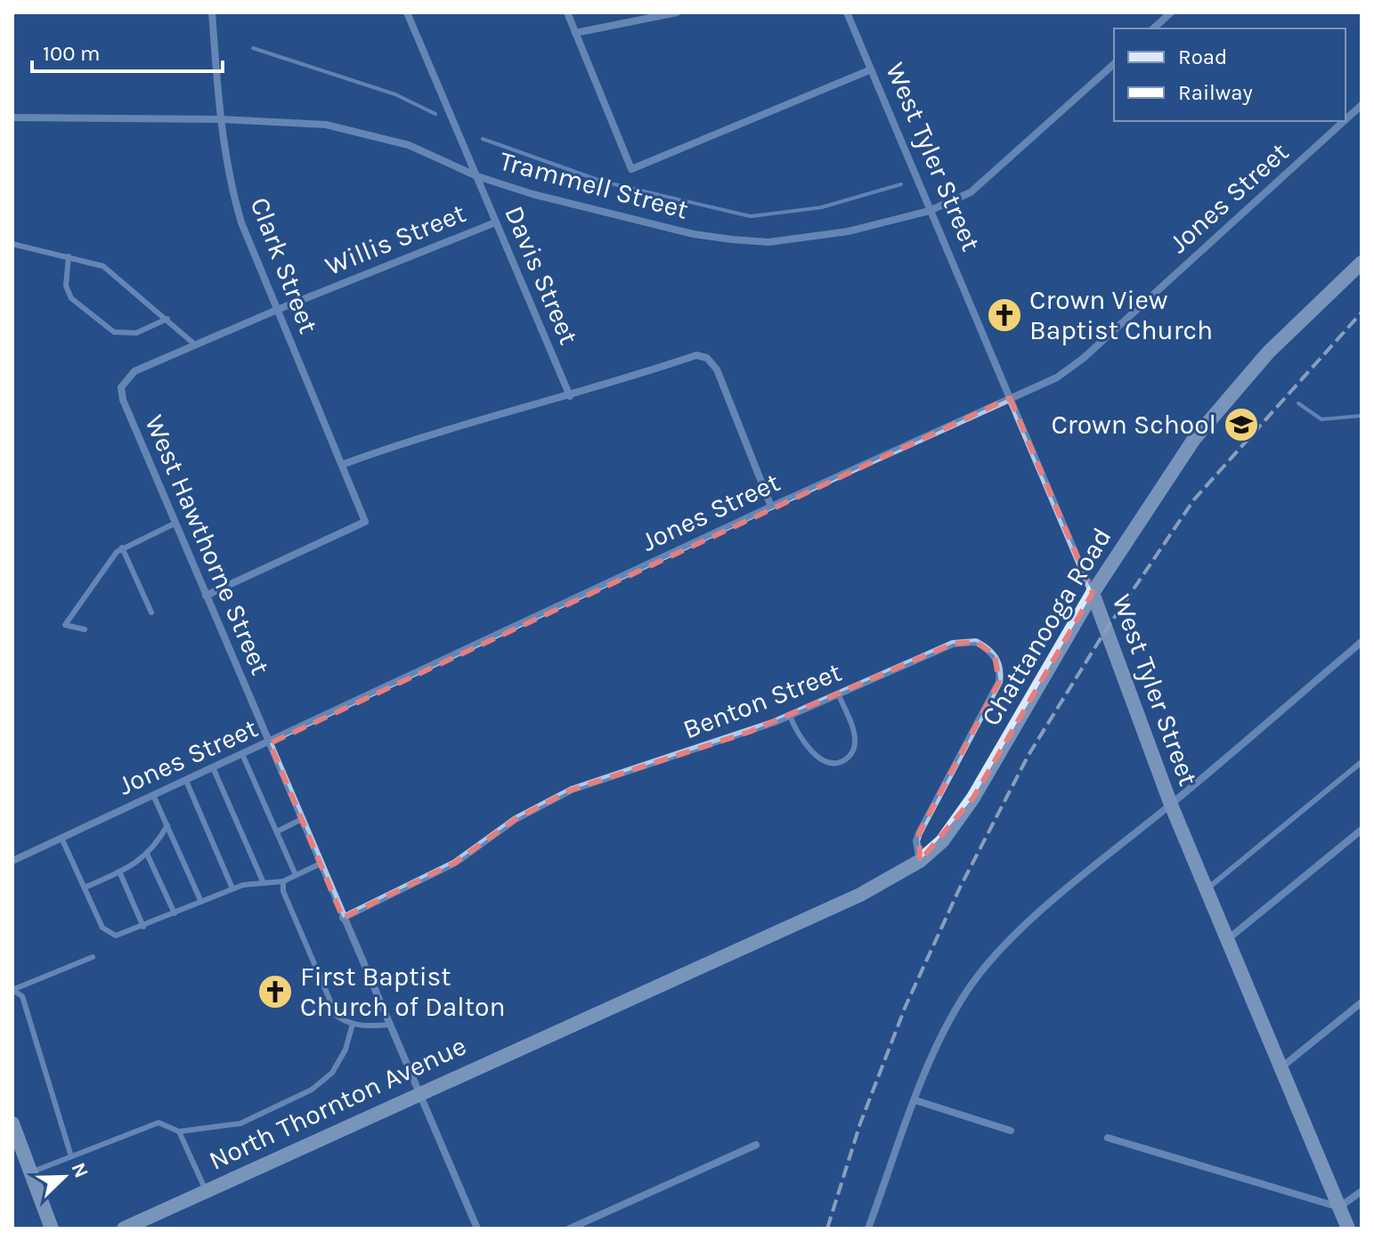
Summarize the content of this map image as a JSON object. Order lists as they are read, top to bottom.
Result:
{
  "streets": {
    "main road": ["West Tyler Street", "Chattanooga Road", "North Thornton Avenue"],
    "street": [
      "Trammell Street",
      "Jones Street",
      "Willis Street",
      "Clark Street",
      "Davis Street",
      "West Hawthorne Street",
      "Benton Street"
    ]
  },
  "crossings": [
    ["West Tyler Street", "Trammell Street"],
    ["West Tyler Street", "Jones Street"],
    ["West Tyler Street", "Chattanooga Road"],
    ["Trammell Street", "Clark Street"],
    ["Trammell Street", "Davis Street"],
    ["Jones Street", "West Hawthorne Street"],
    ["Willis Street", "Clark Street"],
    ["Willis Street", "Davis Street"],
    ["Willis Street", "West Hawthorne Street"],
    ["Clark Street", "West Hawthorne Street"],
    ["West Hawthorne Street", "Benton Street"],
    ["West Hawthorne Street", "North Thornton Avenue"],
    ["Chattanooga Road", "Benton Street"],
    ["Chattanooga Road", "North Thornton Avenue"]
  ],
  "places": {
    "church": ["Crown View Baptist Church", "First Baptist Church of Dalton"],
    "school or university": ["Crown School"]
  },
  "legend": ["Road", "Railway"],
  "scale_bar": "100 m",
  "north": "top right"
}
